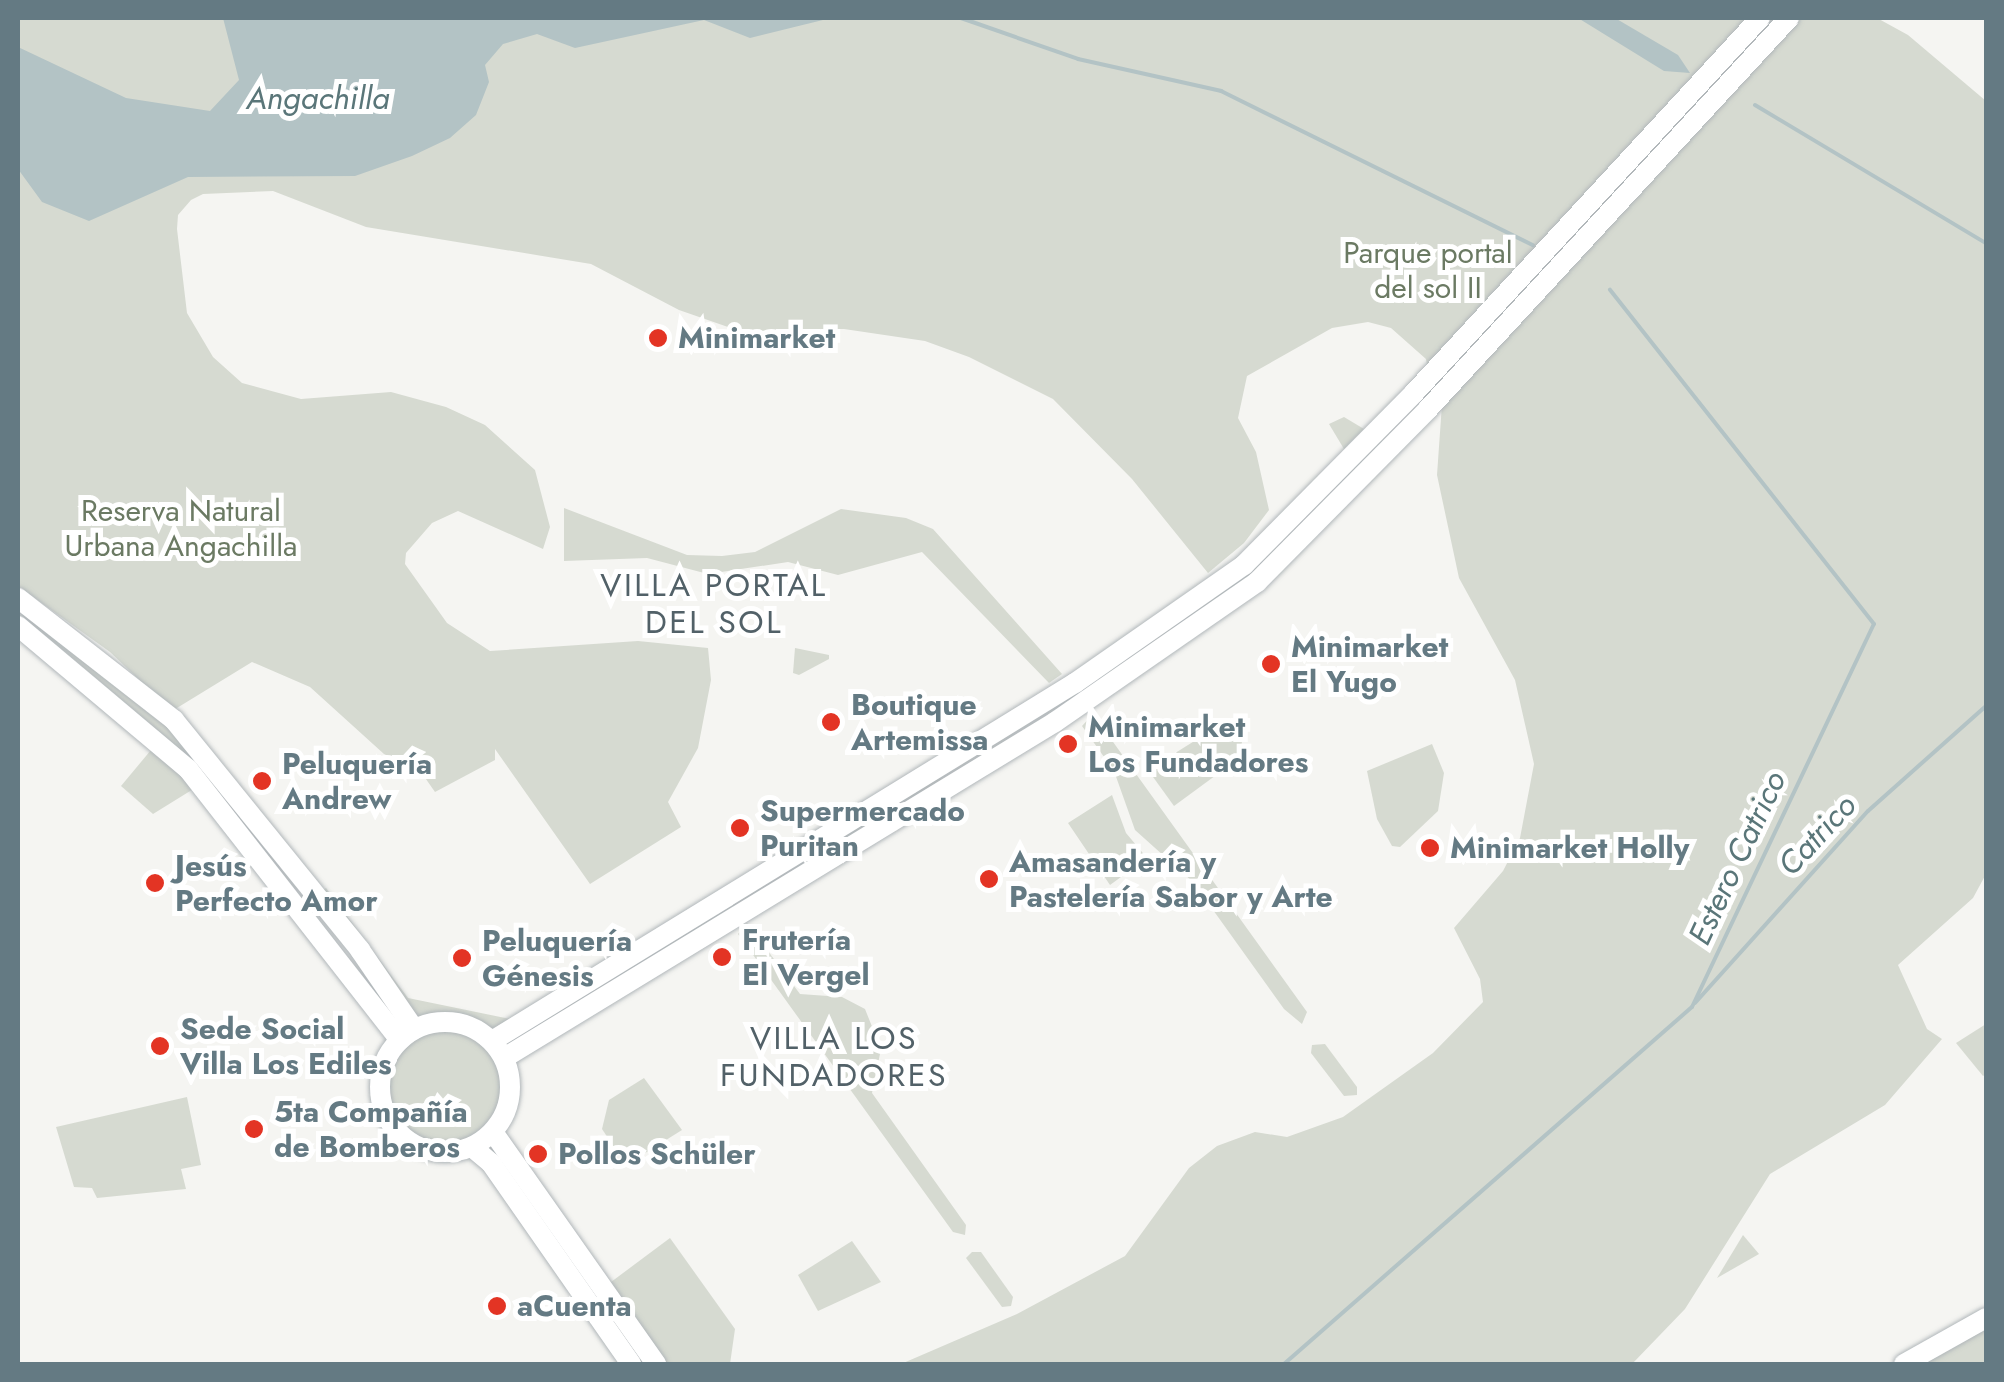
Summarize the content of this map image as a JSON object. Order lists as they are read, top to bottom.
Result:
{
  "districts": ["VILLA PORTAL DEL SOL", "VILLA LOS FUNDADORES"],
  "water": ["Angachilla", "Catrico", "Estero Catrico"],
  "parks": ["Parque portal del sol II", "Reserva Natural Urbana Angachilla"],
  "places": [
    "Minimarket",
    "Minimarket El Yugo",
    "Boutique Artemissa",
    "Minimarket Los Fundadores",
    "Peluquería Andrew",
    "Supermercado Puritan",
    "Minimarket Holly",
    "Amasandería y Pastelería Sabor y Arte",
    "Jesús Perfecto Amor",
    "Frutería El Vergel",
    "Peluquería Génesis",
    "Sede Social Villa Los Ediles",
    "5ta Compañía de Bomberos",
    "Pollos Schüler",
    "aCuenta"
  ]
}
